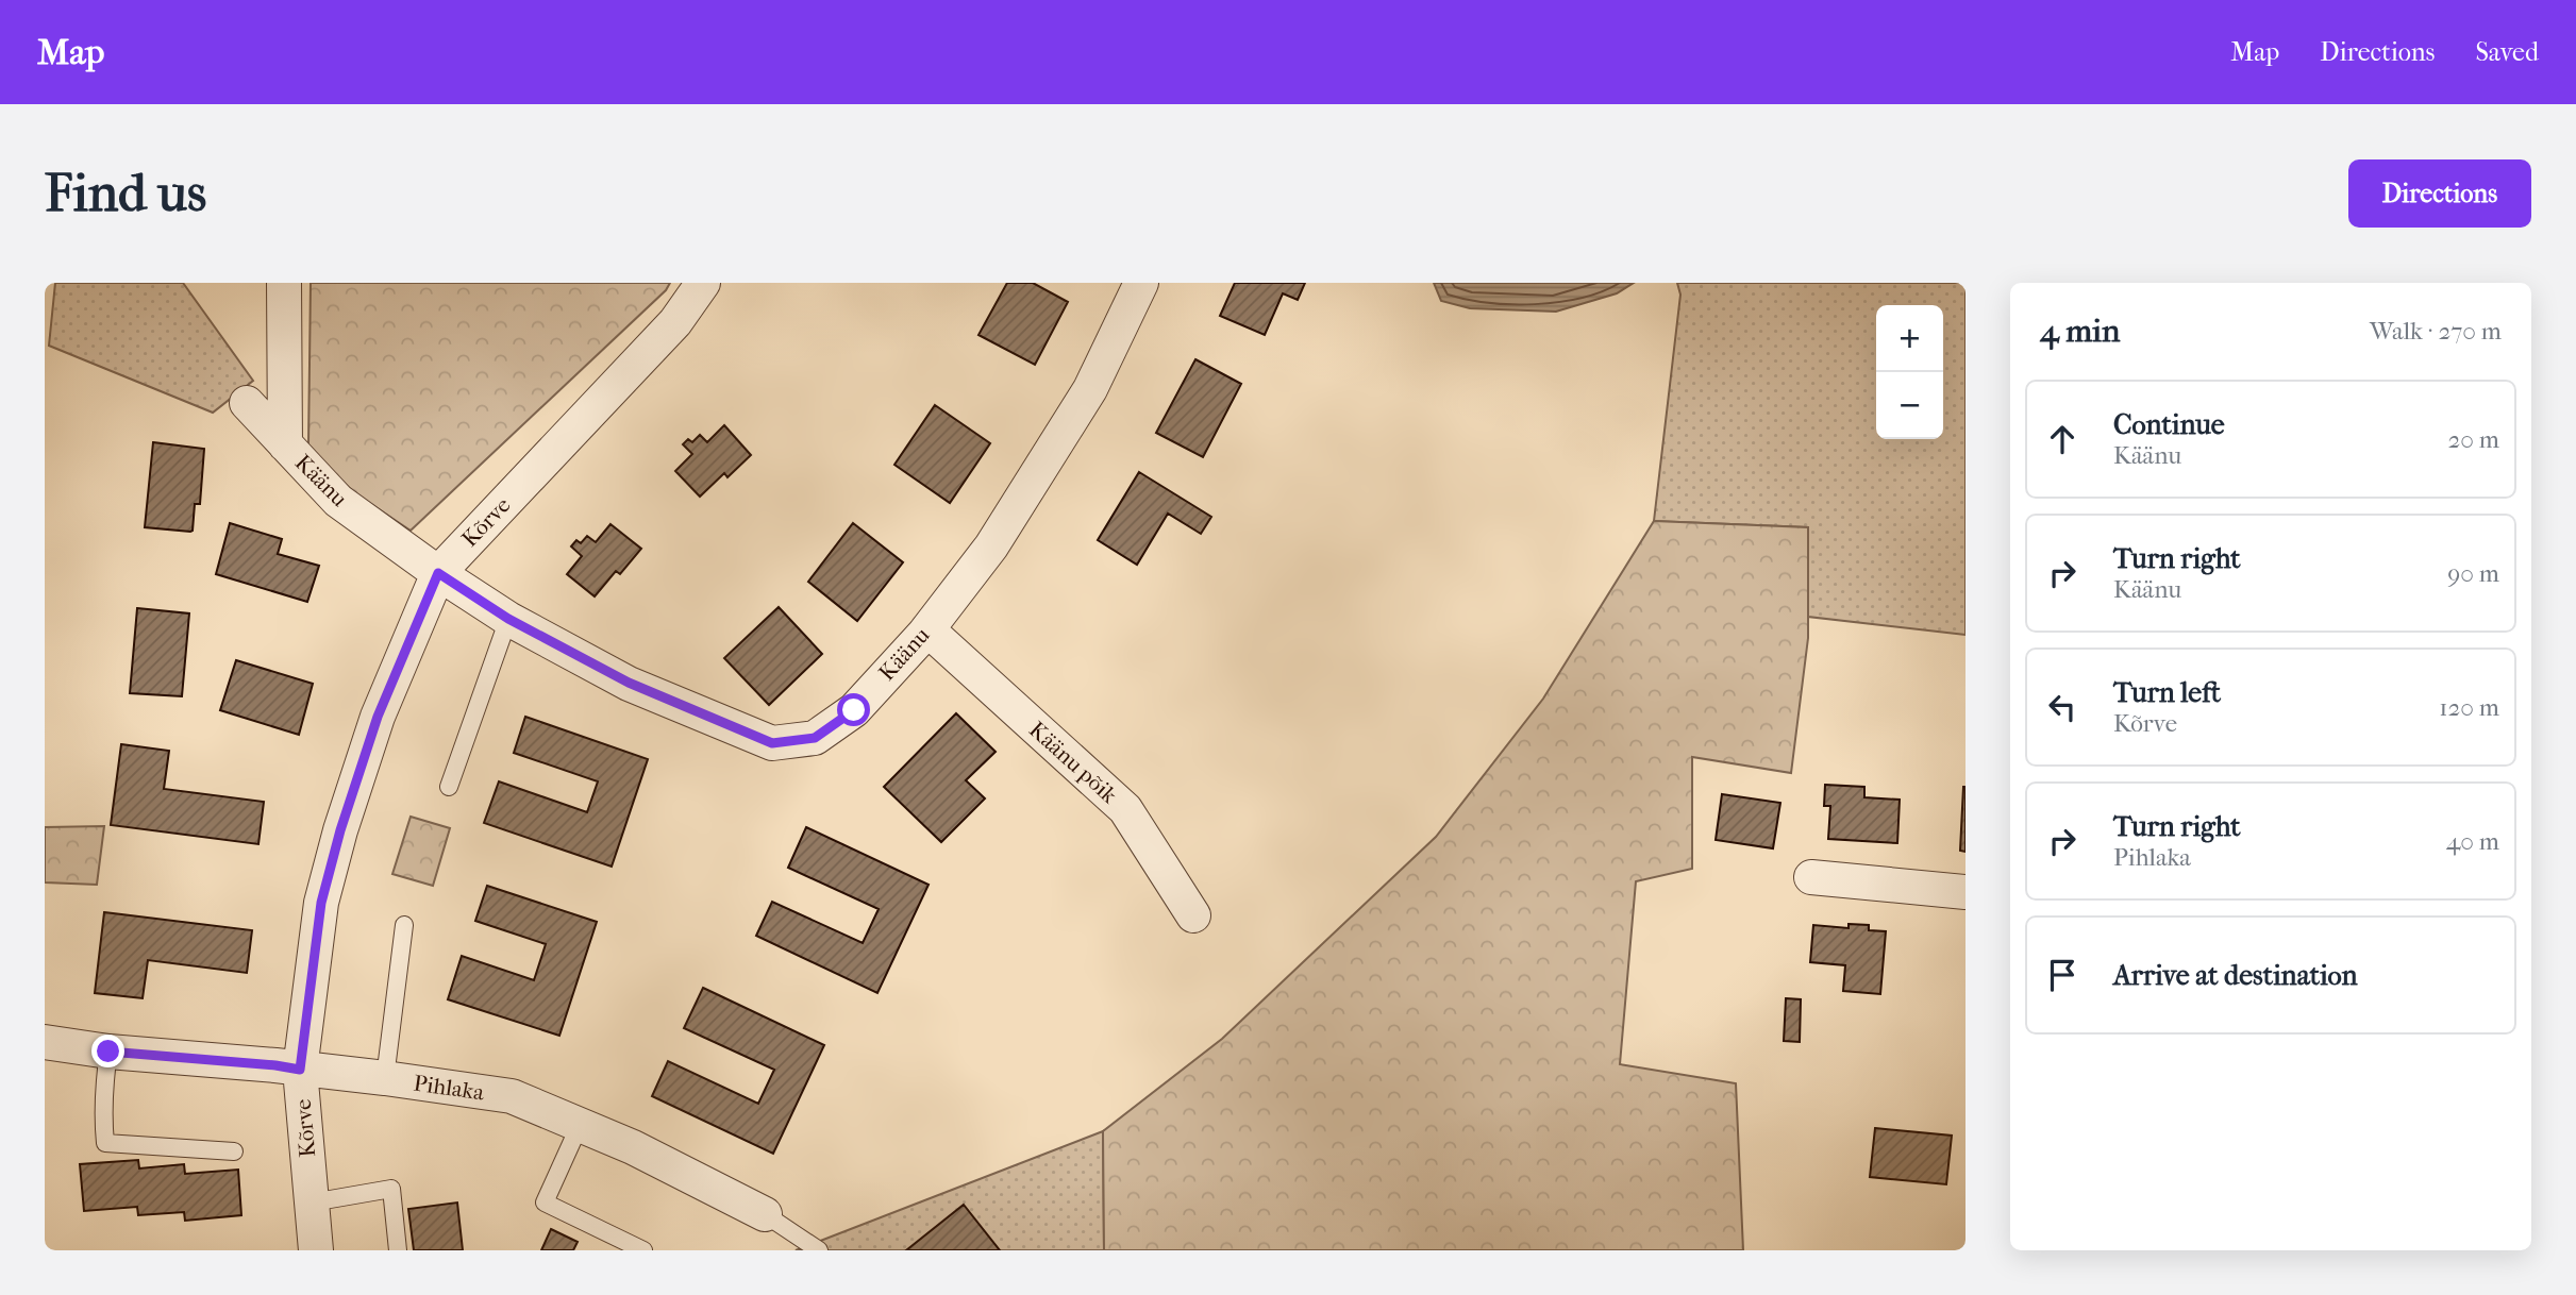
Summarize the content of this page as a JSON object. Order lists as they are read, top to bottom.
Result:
{
  "streets": {
    "street": [
      "Käänu",
      "Kõrve",
      "Käänu põik",
      "Pihlaka"
    ]
  },
  "crossings": [
    ["Käänu", "Kõrve"],
    ["Käänu", "Käänu põik"],
    ["Kõrve", "Pihlaka"]
  ],
  "page": {
    "header": "Map",
    "nav": ["Map", "Directions", "Saved"],
    "buttons": "Directions",
    "title": "Find us",
    "heading": ["4 min", "Walk · 270 m"],
    "map_buttons": ["+", "−"],
    "list": [
      ["Continue", "Käänu", "20 m"],
      ["Turn right", "Käänu", "90 m"],
      ["Turn left", "Kõrve", "120 m"],
      ["Turn right", "Pihlaka", "40 m"],
      "Arrive at destination"
    ]
  }
}
